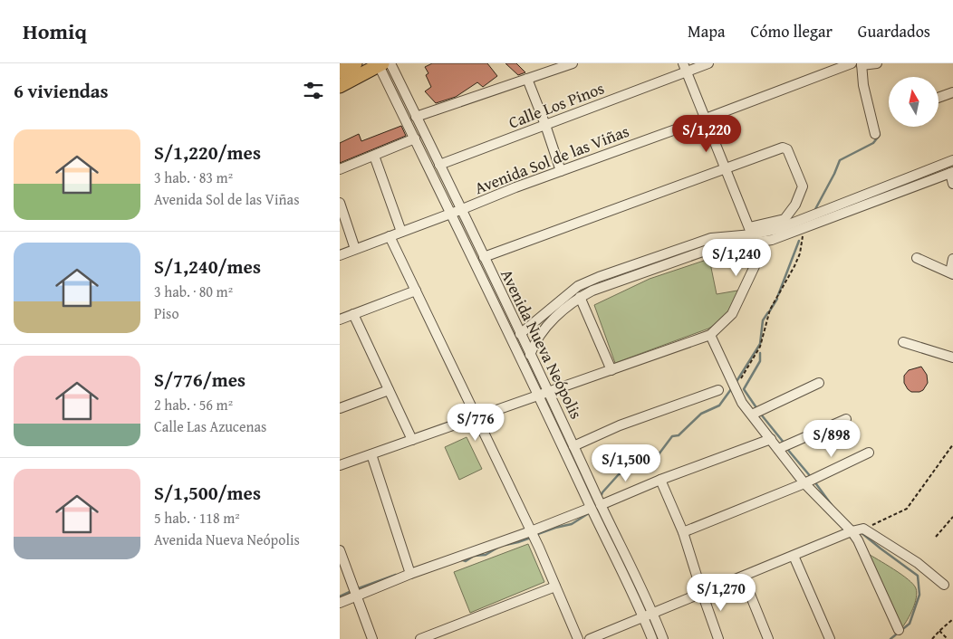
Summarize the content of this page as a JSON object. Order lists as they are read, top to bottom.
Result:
{
  "streets": {
    "street": ["Calle Los Pinos", "Avenida Sol de las Viñas", "Avenida Nueva Neópolis"]
  },
  "crossings": [
    ["Calle Los Pinos", "Avenida Nueva Neópolis"],
    ["Avenida Sol de las Viñas", "Avenida Nueva Neópolis"]
  ],
  "north": "top",
  "page": {
    "header": "Homiq",
    "nav": ["Mapa", "Cómo llegar", "Guardados"],
    "heading": "6 viviendas",
    "price": [
      "S/1,220",
      "S/1,240",
      "S/776",
      "S/898",
      "S/1,500",
      "S/1,270"
    ],
    "list": [
      {
        "name": "S/1,220/mes",
        "note": "3 hab. · 83 m² · Avenida Sol de las Viñas"
      },
      {
        "name": "S/1,240/mes",
        "note": "3 hab. · 80 m² · Piso"
      },
      {
        "name": "S/776/mes",
        "note": "2 hab. · 56 m² · Calle Las Azucenas"
      },
      {
        "name": "S/1,500/mes",
        "note": "5 hab. · 118 m² · Avenida Nueva Neópolis"
      }
    ]
  }
}
